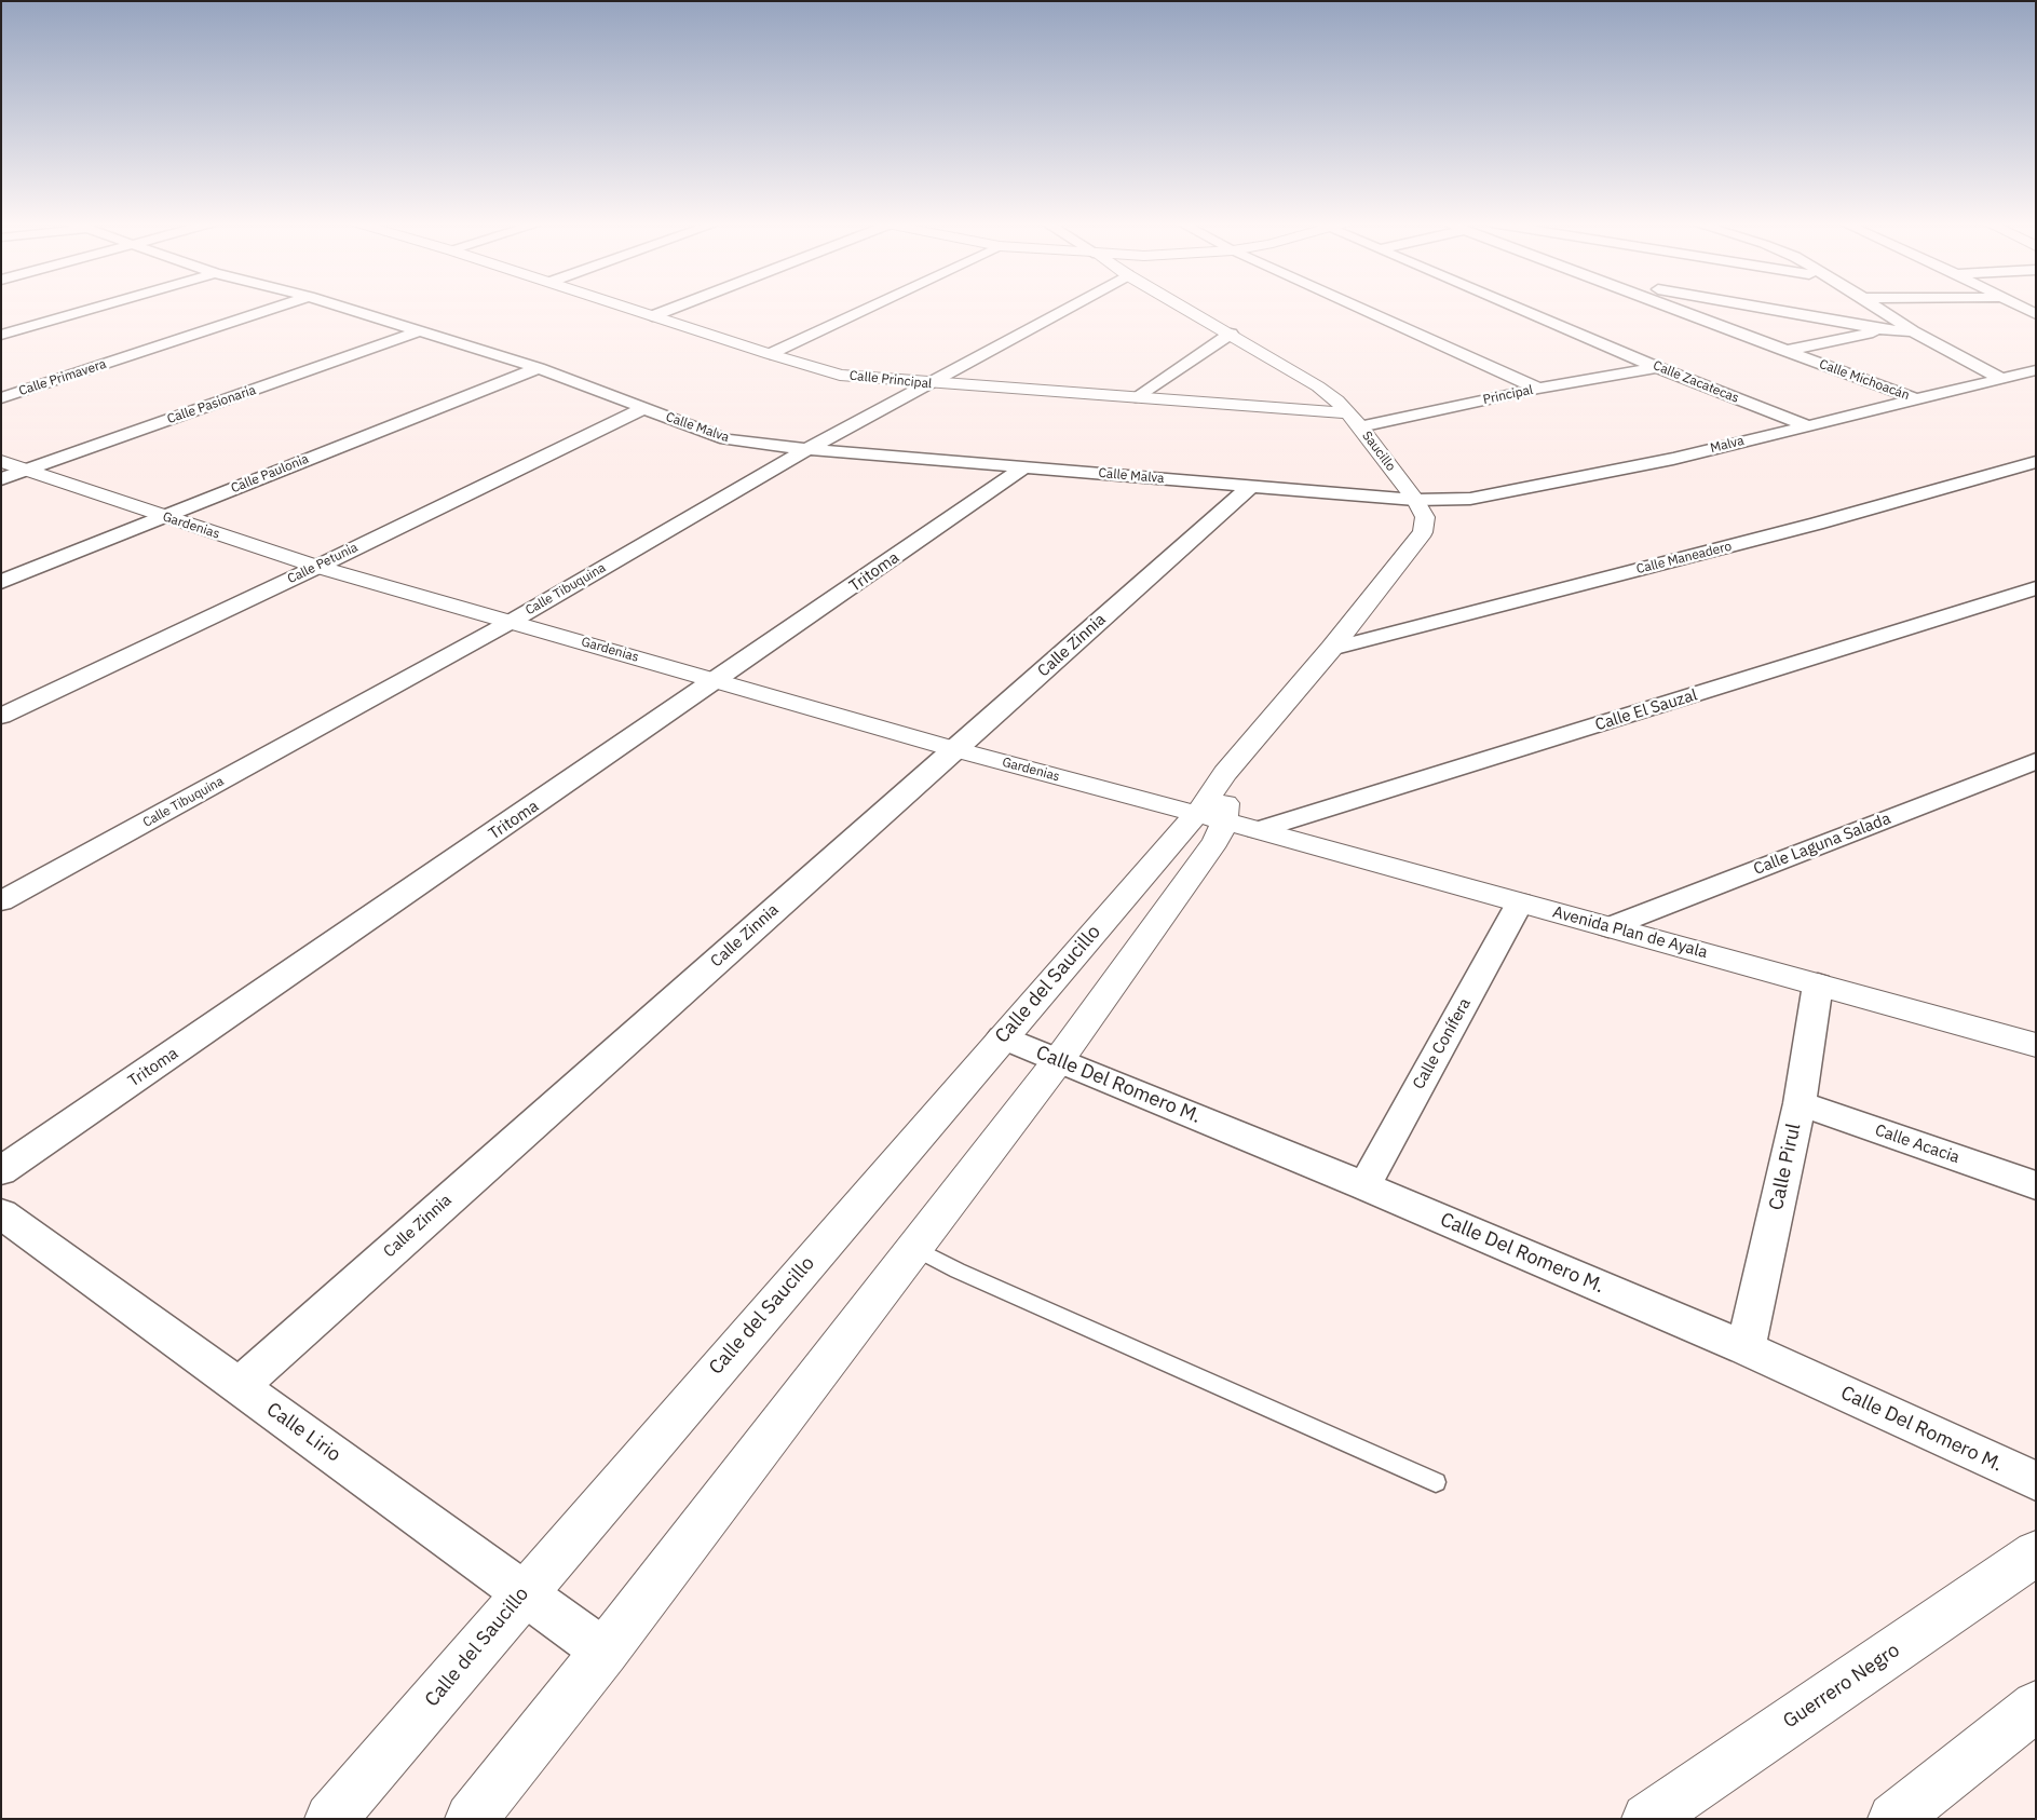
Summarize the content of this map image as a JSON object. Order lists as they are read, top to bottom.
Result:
{
  "streets": {
    "street": [
      "Calle Primavera",
      "Calle Principal",
      "Calle Michoacán",
      "Calle Zacatecas",
      "Principal",
      "Calle Pasionaria",
      "Calle Malva",
      "Malva",
      "Saucillo",
      "Calle Paulonia",
      "Gardenias",
      "Calle Maneadero",
      "Calle Petunia",
      "Tritoma",
      "Calle Tibuquina",
      "Calle Zinnia",
      "Calle El Sauzal",
      "Calle Laguna Salada",
      "Avenida Plan de Ayala",
      "Calle del Saucillo",
      "Calle Conífera",
      "Calle Del Romero M.",
      "Calle Acacia",
      "Calle Pirul",
      "Calle Lirio",
      "Guerrero Negro"
    ]
  },
  "crossings": [
    ["Calle Principal", "Principal"],
    ["Calle Principal", "Saucillo"],
    ["Calle Principal", "Calle Tibuquina"],
    ["Calle Michoacán", "Malva"],
    ["Calle Zacatecas", "Principal"],
    ["Calle Zacatecas", "Malva"],
    ["Principal", "Saucillo"],
    ["Calle Pasionaria", "Calle Malva"],
    ["Calle Pasionaria", "Gardenias"],
    ["Calle Malva", "Malva"],
    ["Calle Malva", "Saucillo"],
    ["Calle Malva", "Calle Paulonia"],
    ["Calle Malva", "Calle Petunia"],
    ["Calle Malva", "Tritoma"],
    ["Calle Malva", "Calle Tibuquina"],
    ["Calle Malva", "Calle Zinnia"],
    ["Malva", "Saucillo"],
    ["Saucillo", "Gardenias"],
    ["Saucillo", "Calle Maneadero"],
    ["Saucillo", "Calle El Sauzal"],
    ["Saucillo", "Avenida Plan de Ayala"],
    ["Saucillo", "Calle del Saucillo"],
    ["Calle Paulonia", "Gardenias"],
    ["Gardenias", "Calle Petunia"],
    ["Gardenias", "Tritoma"],
    ["Gardenias", "Calle Tibuquina"],
    ["Gardenias", "Calle Zinnia"],
    ["Gardenias", "Calle El Sauzal"],
    ["Gardenias", "Avenida Plan de Ayala"],
    ["Gardenias", "Calle del Saucillo"],
    ["Calle Zinnia", "Calle Lirio"],
    ["Calle El Sauzal", "Avenida Plan de Ayala"],
    ["Calle El Sauzal", "Calle del Saucillo"],
    ["Calle Laguna Salada", "Avenida Plan de Ayala"],
    ["Avenida Plan de Ayala", "Calle del Saucillo"],
    ["Avenida Plan de Ayala", "Calle Conífera"],
    ["Avenida Plan de Ayala", "Calle Pirul"],
    ["Calle del Saucillo", "Calle Del Romero M."],
    ["Calle del Saucillo", "Calle Lirio"],
    ["Calle Conífera", "Calle Del Romero M."],
    ["Calle Del Romero M.", "Calle Pirul"],
    ["Calle Acacia", "Calle Pirul"]
  ]
}
